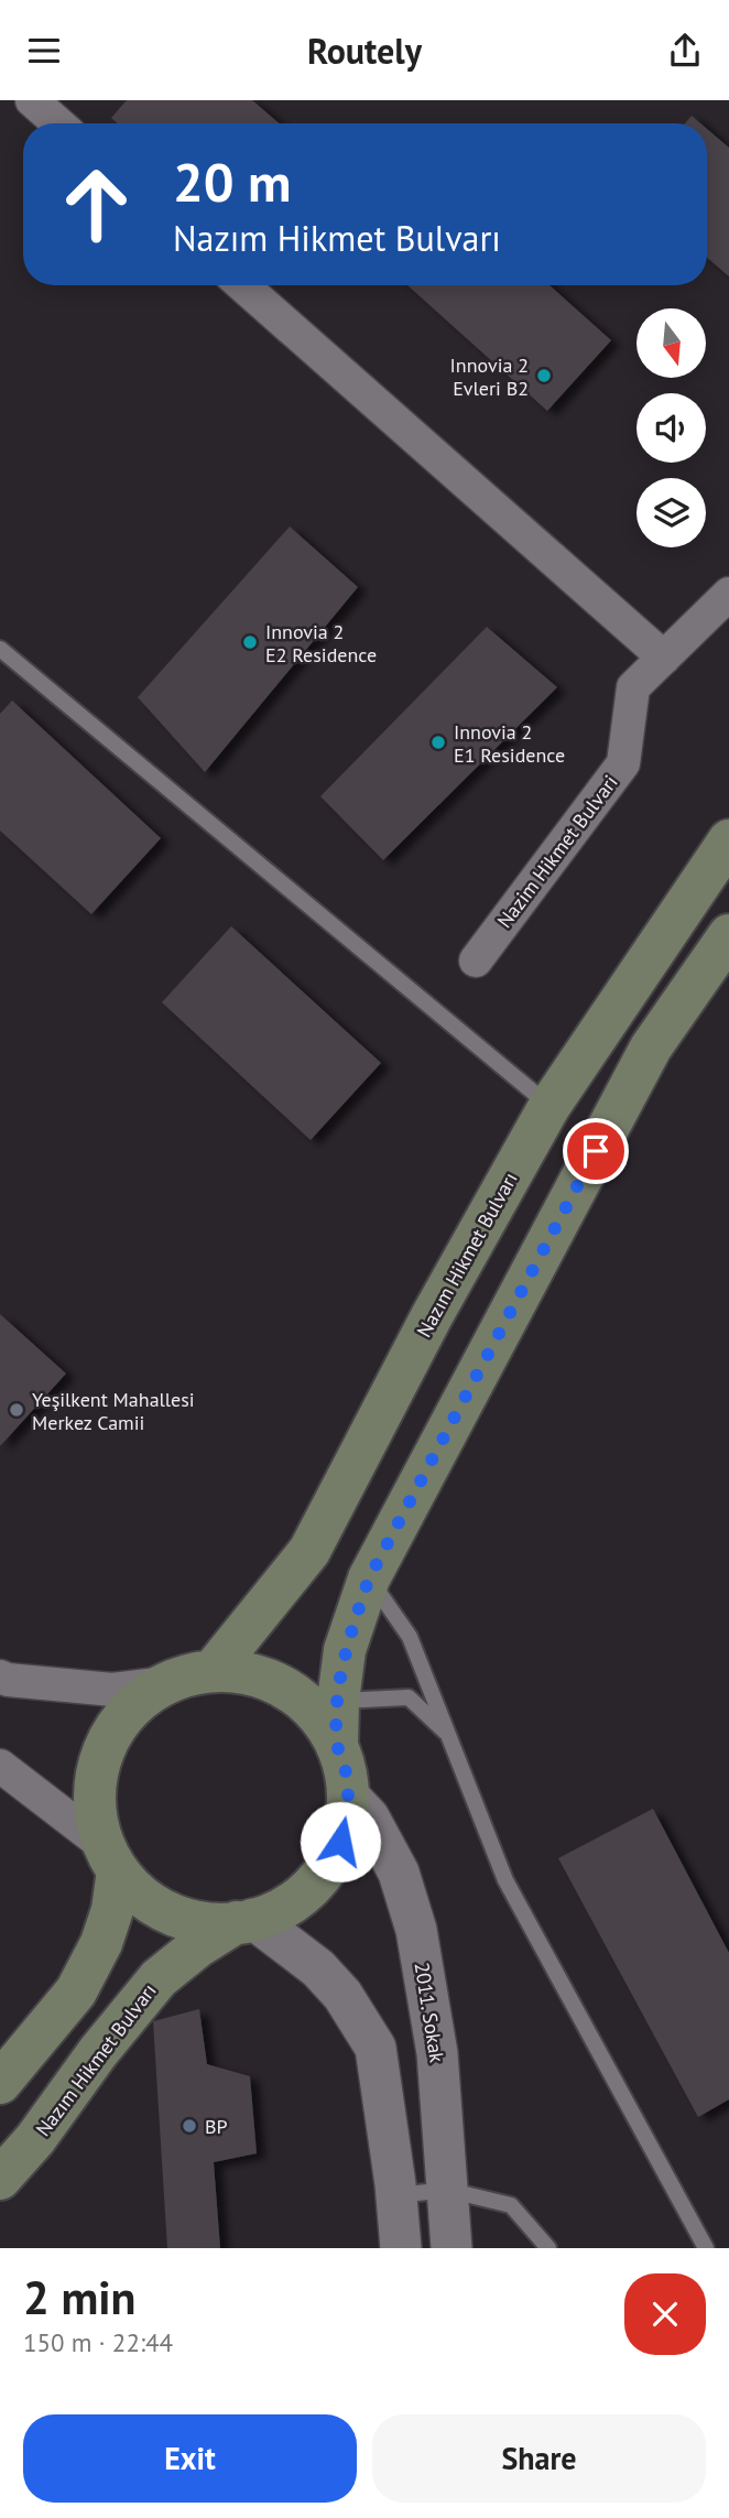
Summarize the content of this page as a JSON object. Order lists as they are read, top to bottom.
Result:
{
  "streets": {
    "main road": ["Nazım Hikmet Bulvarı"],
    "street": ["Nazim Hikmet Bulvari", "2011. Sokak"]
  },
  "crossings": [
    ["Nazım Hikmet Bulvarı", "2011. Sokak"]
  ],
  "places": [
    "Innovia 2 Evleri B2",
    "Innovia 2 E2 Residence",
    "Innovia 2 E1 Residence",
    "Yeşilkent Mahallesi Merkez Camii",
    "BP"
  ],
  "north": "bottom",
  "page": {
    "header": "Routely",
    "turn": ["20 m", "Nazım Hikmet Bulvarı"],
    "heading": ["2 min", "150 m · 22:44"],
    "buttons": ["Exit", "Share"]
  }
}
